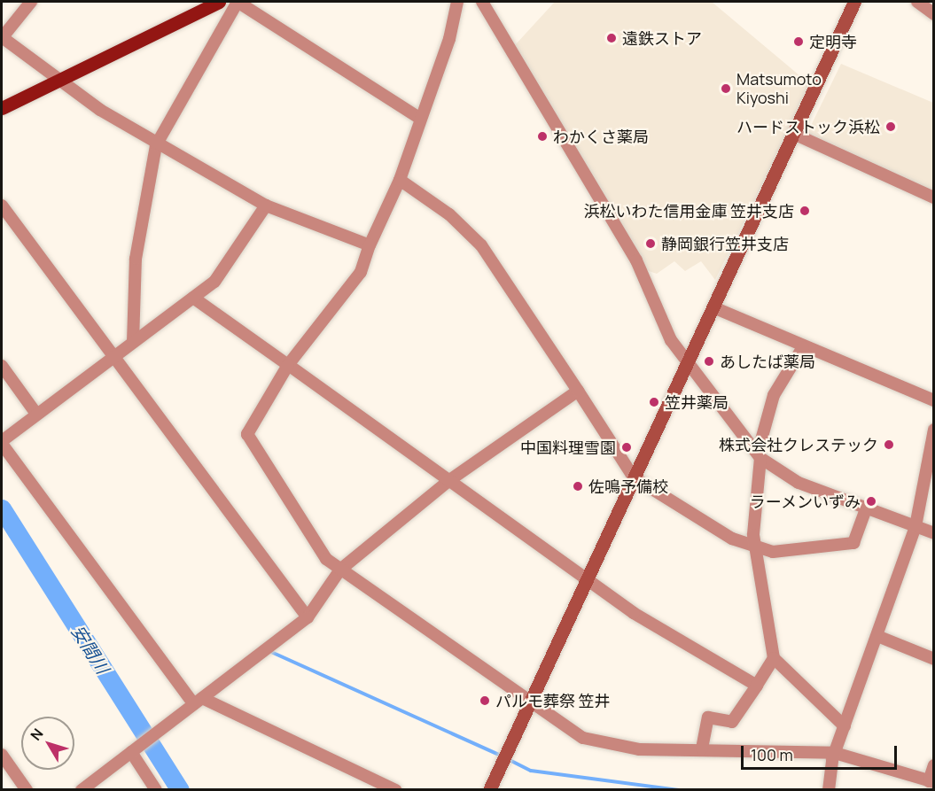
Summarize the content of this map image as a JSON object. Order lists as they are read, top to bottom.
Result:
{
  "water": ["安間川"],
  "places": [
    "遠鉄ストア",
    "定明寺",
    "Matsumoto Kiyoshi",
    "ハードストック浜松",
    "わかくさ薬局",
    "浜松いわた信用金庫 笠井支店",
    "静岡銀行笠井支店",
    "あしたば薬局",
    "笠井薬局",
    "株式会社クレステック",
    "中国料理雪園",
    "佐鳴予備校",
    "ラーメンいずみ",
    "パルモ葬祭 笠井"
  ],
  "scale_bar": "100 m",
  "north": "top left"
}
